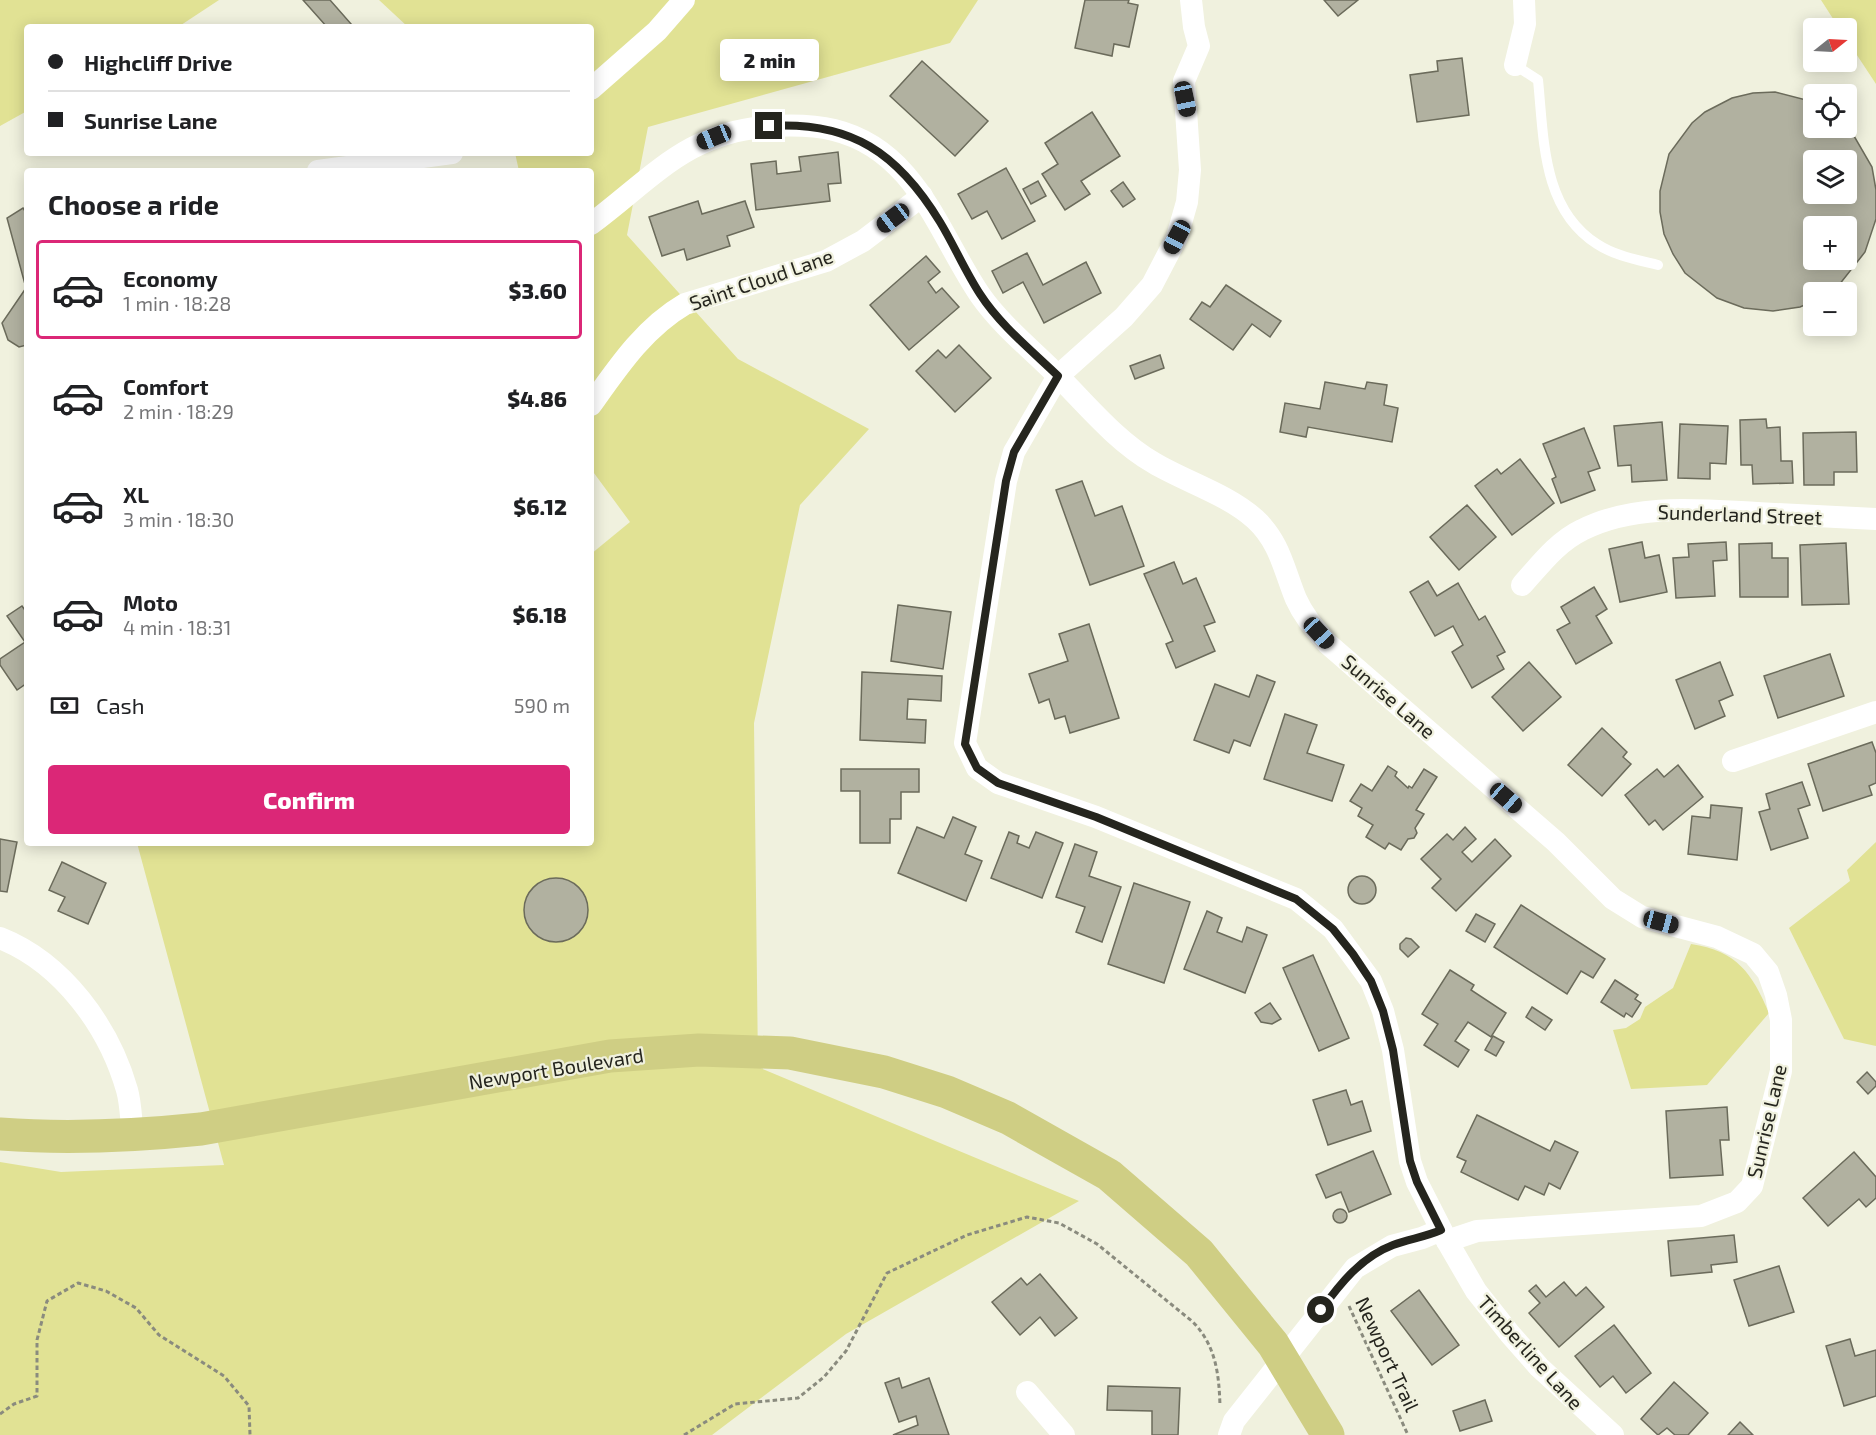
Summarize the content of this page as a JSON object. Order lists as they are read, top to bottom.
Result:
{
  "streets": {
    "main road": ["Newport Boulevard"],
    "street": [
      "Saint Cloud Lane",
      "Sunderland Street",
      "Sunrise Lane",
      "Timberline Lane"
    ],
    "path": ["Newport Trail"]
  },
  "crossings": [
    ["Saint Cloud Lane", "Sunrise Lane"],
    ["Sunrise Lane", "Timberline Lane"],
    ["Sunrise Lane", "Newport Trail"]
  ],
  "north": "right",
  "page": {
    "map_buttons": ["+", "−"],
    "banner": ["Highcliff Drive", "Sunrise Lane"],
    "bubble": "2 min",
    "heading": "Choose a ride",
    "list": [
      {
        "name": "Economy",
        "note": "1 min · 18:28",
        "value": "$3.60"
      },
      {
        "name": "Comfort",
        "note": "2 min · 18:29",
        "value": "$4.86"
      },
      {
        "name": "XL",
        "note": "3 min · 18:30",
        "value": "$6.12"
      },
      {
        "name": "Moto",
        "note": "4 min · 18:31",
        "value": "$6.18"
      }
    ],
    "pay": ["Cash", "590 m"],
    "buttons": "Confirm"
  }
}
